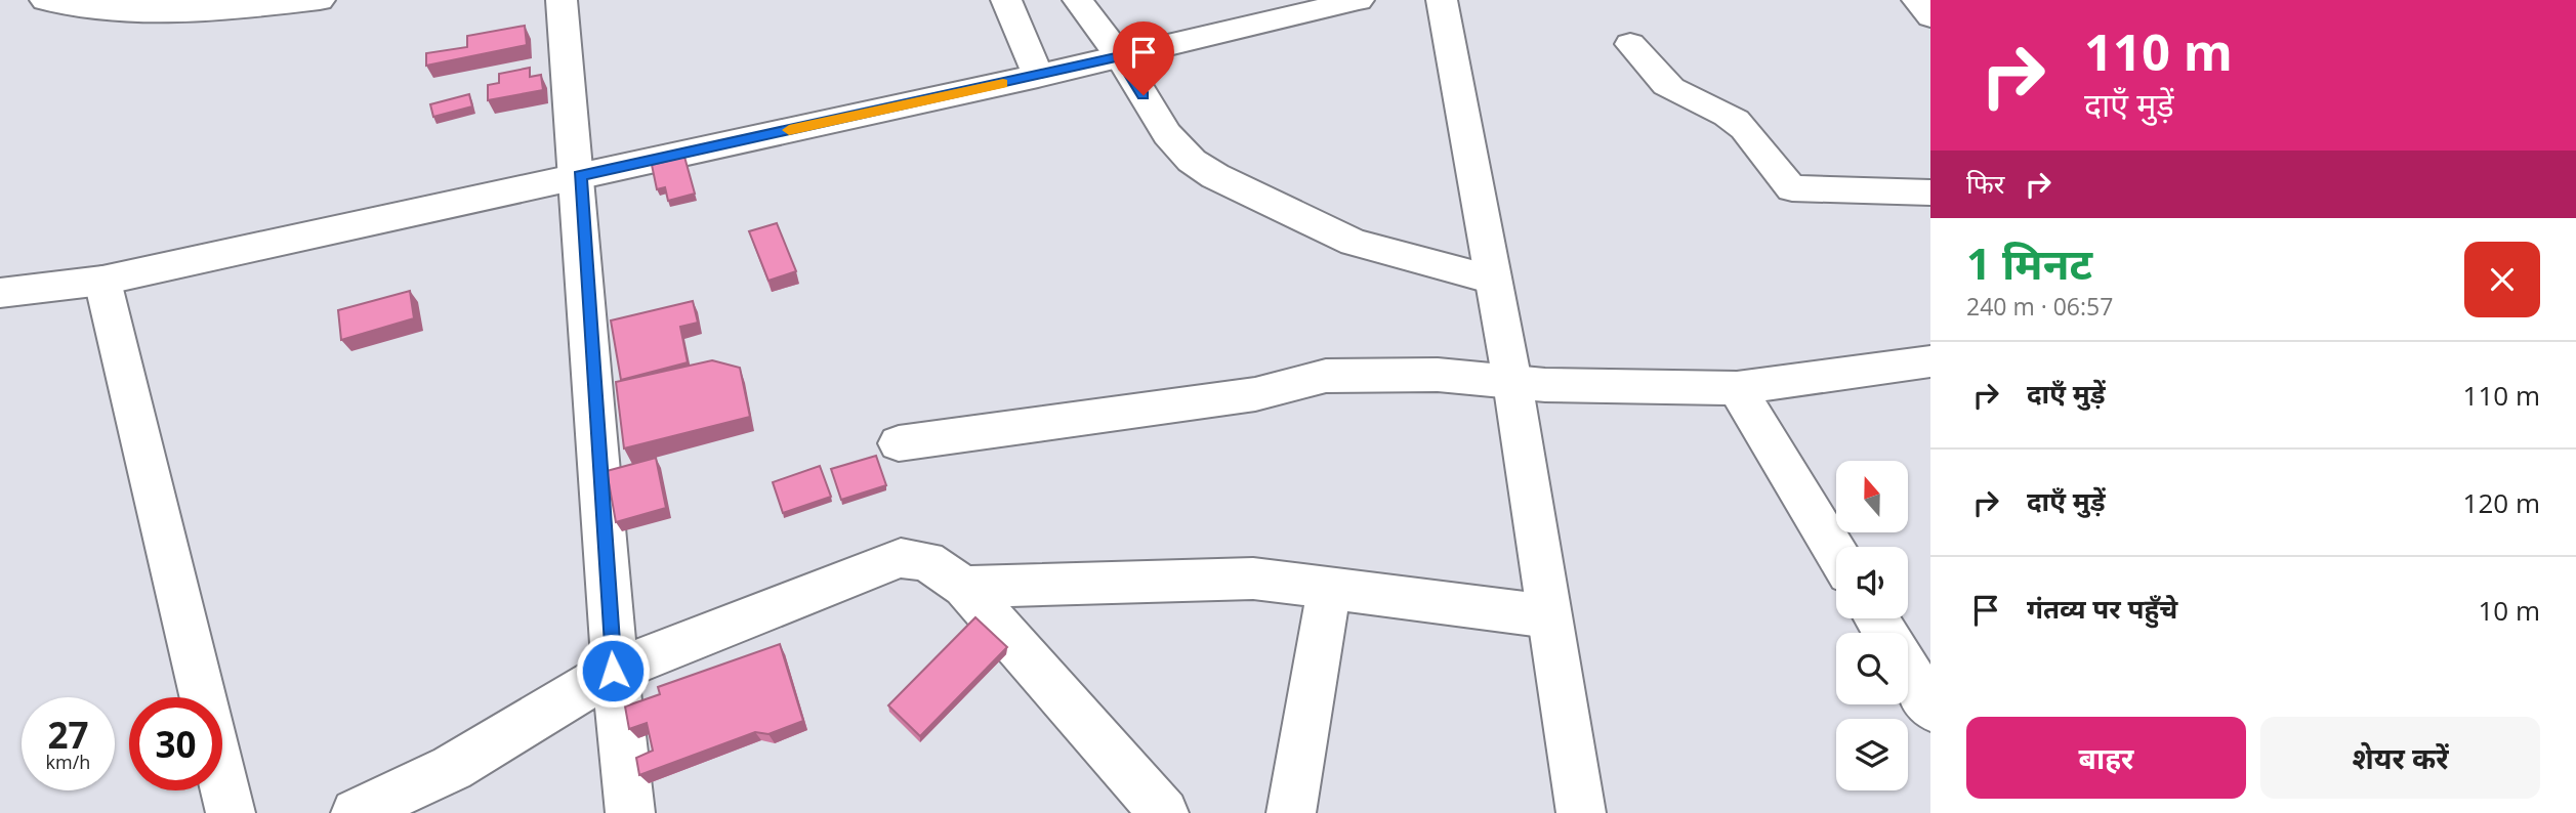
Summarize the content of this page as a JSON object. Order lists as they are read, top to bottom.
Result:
{
  "north": "top",
  "page": {
    "turn": ["110 m", "दाएँ मुड़ें"],
    "then": "फिर",
    "heading": ["1 मिनट", "240 m · 06:57"],
    "list": [
      {
        "name": "दाएँ मुड़ें",
        "value": "110 m"
      },
      {
        "name": "दाएँ मुड़ें",
        "value": "120 m"
      },
      {
        "name": "गंतव्य पर पहुँचे",
        "value": "10 m"
      }
    ],
    "speed": "27 km/h",
    "limit": "30",
    "buttons": ["बाहर", "शेयर करें"]
  }
}
